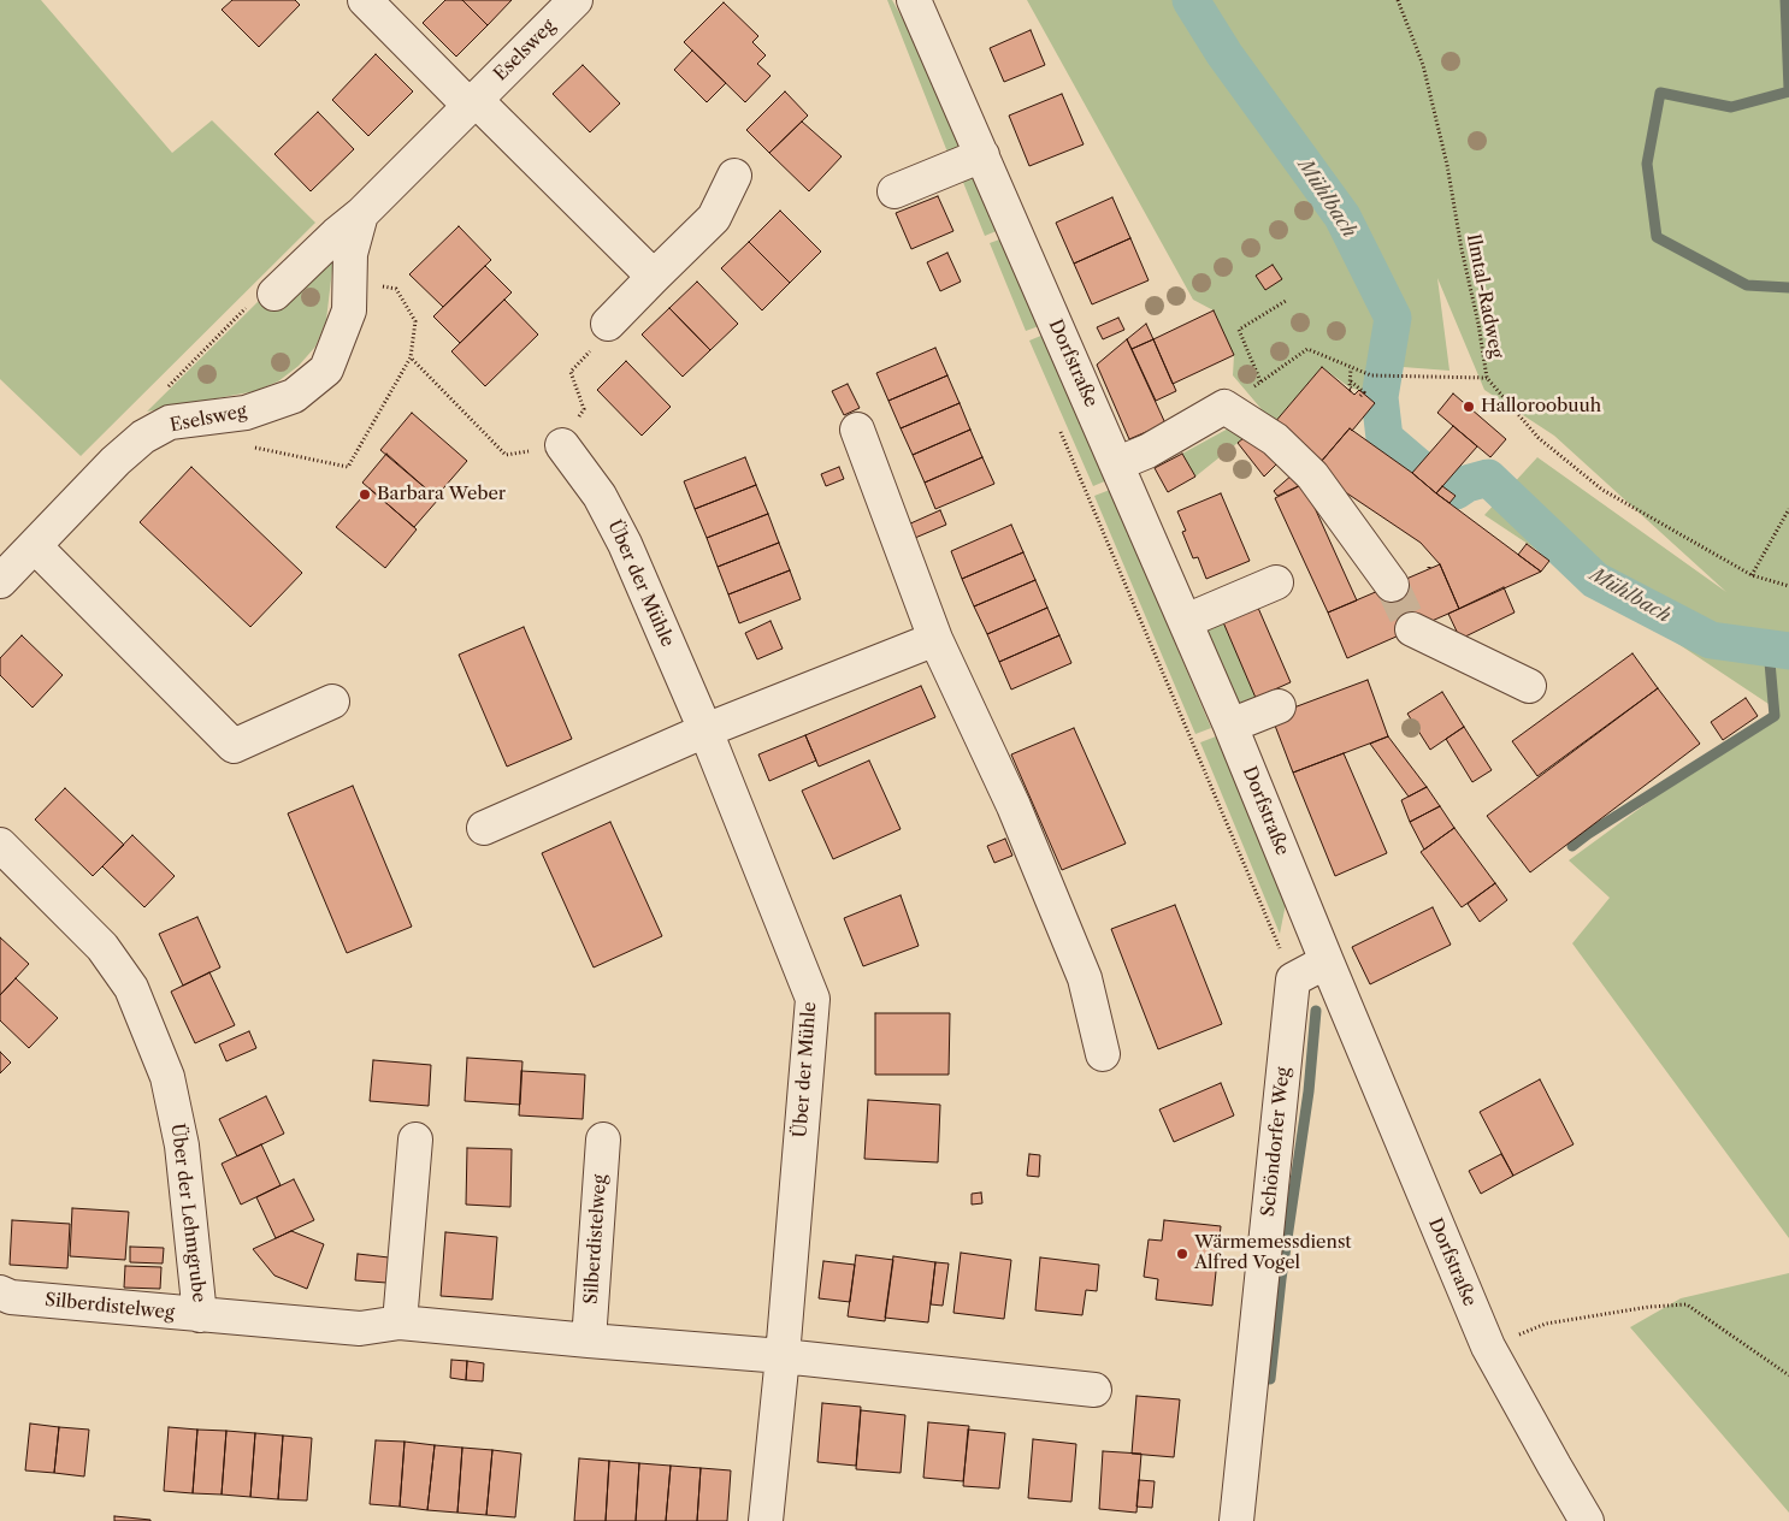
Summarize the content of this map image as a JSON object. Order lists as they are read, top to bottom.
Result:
{
  "streets": {
    "street": [
      "Eselsweg",
      "Dorfstraße",
      "Über der Mühle",
      "Schöndorfer Weg",
      "Über der Lehmgrube",
      "Silberdistelweg"
    ],
    "path": ["Ilmtal-Radweg"]
  },
  "crossings": [
    ["Dorfstraße", "Schöndorfer Weg"],
    ["Über der Mühle", "Silberdistelweg"],
    ["Über der Lehmgrube", "Silberdistelweg"]
  ],
  "water": ["Mühlbach"],
  "places": ["Halloroobuuh", "Barbara Weber", "Wärmemessdienst Alfred Vogel"]
}
